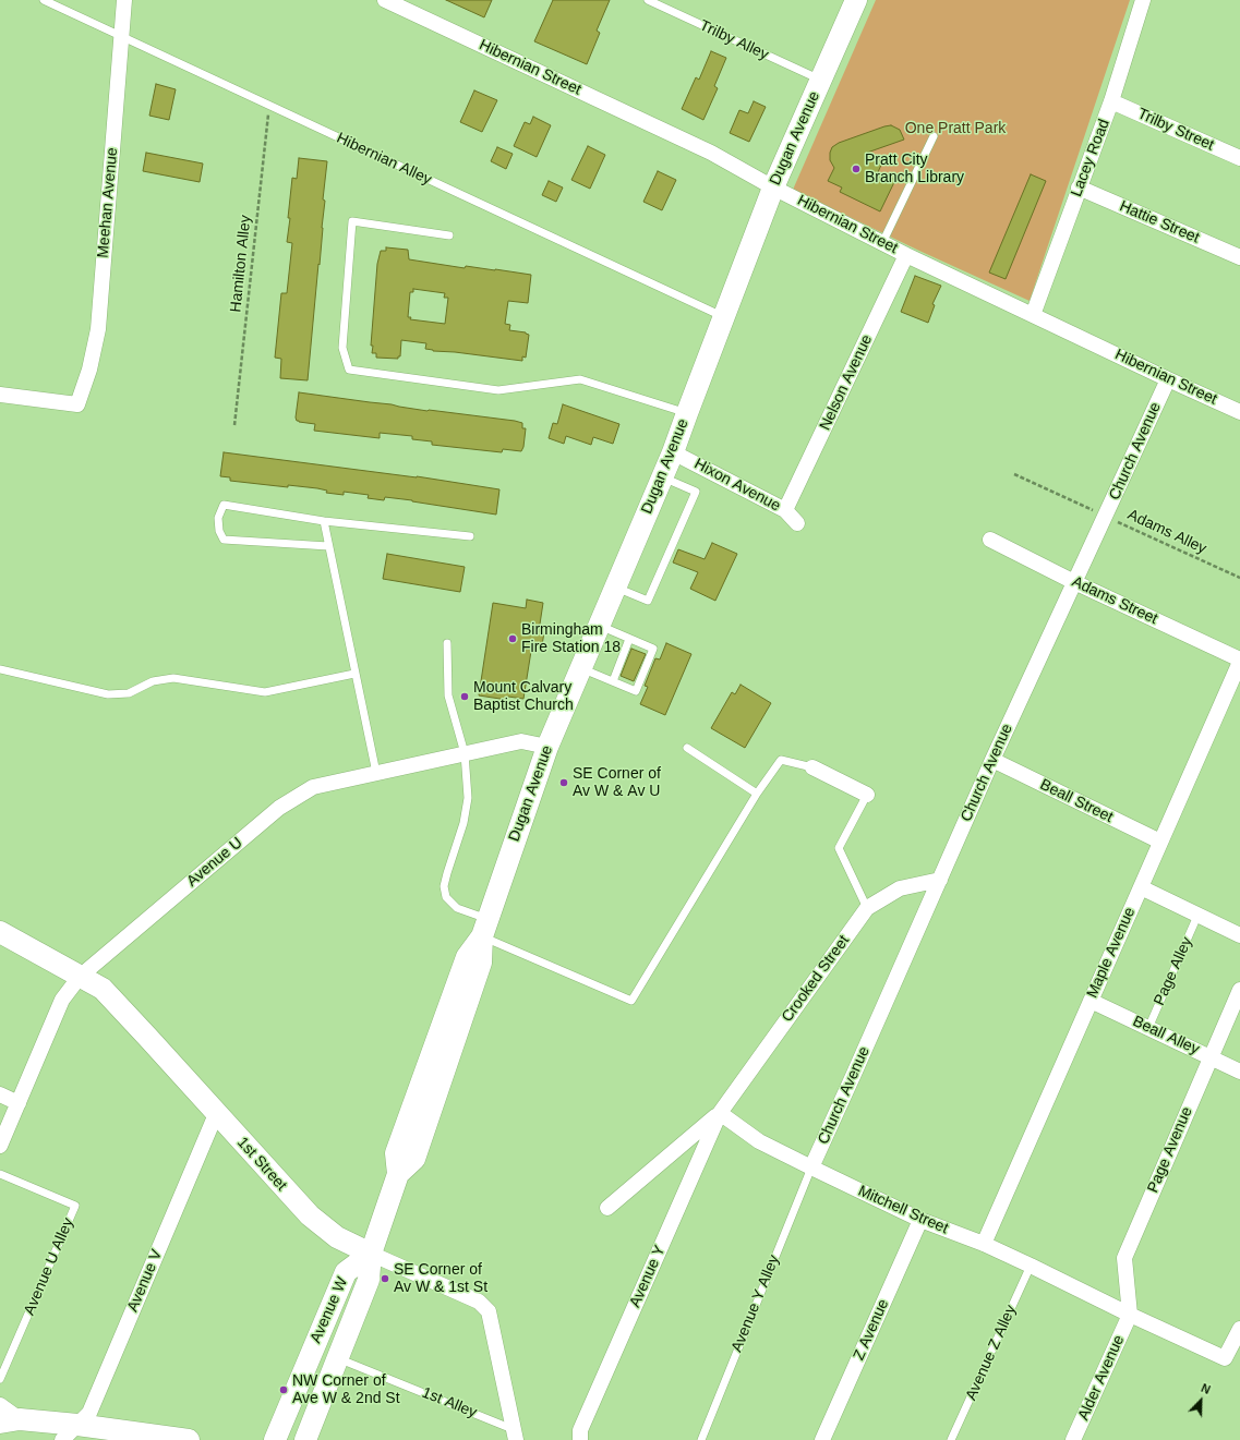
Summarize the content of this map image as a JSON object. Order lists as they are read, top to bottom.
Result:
{
  "streets": {
    "main road": ["Dugan Avenue", "1st Street", "Avenue W"],
    "street": [
      "Hibernian Street",
      "Trilby Street",
      "Lacey Road",
      "Meehan Avenue",
      "Hattie Street",
      "Nelson Avenue",
      "Church Avenue",
      "Hixon Avenue",
      "Adams Street",
      "Beall Street",
      "Avenue U",
      "Maple Avenue",
      "Crooked Street",
      "Beall Alley",
      "Page Avenue",
      "Mitchell Street",
      "Avenue Y",
      "Avenue V",
      "Z Avenue",
      "Alder Avenue"
    ],
    "lane": [
      "Trilby Alley",
      "Hibernian Alley",
      "Page Alley",
      "Avenue U Alley",
      "Avenue Y Alley",
      "Avenue Z Alley",
      "1st Alley"
    ],
    "path": ["Hamilton Alley", "Adams Alley"]
  },
  "crossings": [
    ["Trilby Alley", "Dugan Avenue"],
    ["Hibernian Street", "Dugan Avenue"],
    ["Hibernian Street", "Lacey Road"],
    ["Hibernian Street", "Nelson Avenue"],
    ["Hibernian Street", "Church Avenue"],
    ["Trilby Street", "Lacey Road"],
    ["Dugan Avenue", "Hibernian Alley"],
    ["Dugan Avenue", "Hixon Avenue"],
    ["Dugan Avenue", "Avenue U"],
    ["Dugan Avenue", "1st Street"],
    ["Dugan Avenue", "Avenue W"],
    ["Lacey Road", "Hattie Street"],
    ["Hibernian Alley", "Meehan Avenue"],
    ["Hibernian Alley", "Hamilton Alley"],
    ["Nelson Avenue", "Hixon Avenue"],
    ["Church Avenue", "Adams Alley"],
    ["Church Avenue", "Adams Street"],
    ["Church Avenue", "Beall Street"],
    ["Church Avenue", "Crooked Street"],
    ["Church Avenue", "Mitchell Street"],
    ["Church Avenue", "Avenue Y Alley"],
    ["Adams Street", "Maple Avenue"],
    ["Beall Street", "Maple Avenue"],
    ["Avenue U", "1st Street"],
    ["Maple Avenue", "Beall Alley"],
    ["Maple Avenue", "Mitchell Street"],
    ["Page Alley", "Beall Alley"],
    ["Crooked Street", "Mitchell Street"],
    ["Crooked Street", "Avenue Y"],
    ["Beall Alley", "Page Avenue"],
    ["Page Avenue", "Mitchell Street"],
    ["Page Avenue", "Alder Avenue"],
    ["1st Street", "Avenue V"],
    ["1st Street", "Avenue W"],
    ["1st Street", "1st Alley"],
    ["Mitchell Street", "Avenue Y"],
    ["Mitchell Street", "Avenue Y Alley"],
    ["Mitchell Street", "Z Avenue"],
    ["Mitchell Street", "Avenue Z Alley"],
    ["Mitchell Street", "Alder Avenue"],
    ["Avenue W", "1st Alley"]
  ],
  "parks": ["One Pratt Park"],
  "places": [
    "Pratt City Branch Library",
    "Birmingham Fire Station 18",
    "Mount Calvary Baptist Church",
    "SE Corner of Av W & Av U",
    "SE Corner of Av W & 1st St",
    "NW Corner of Ave W & 2nd St"
  ],
  "north": "top right"
}
